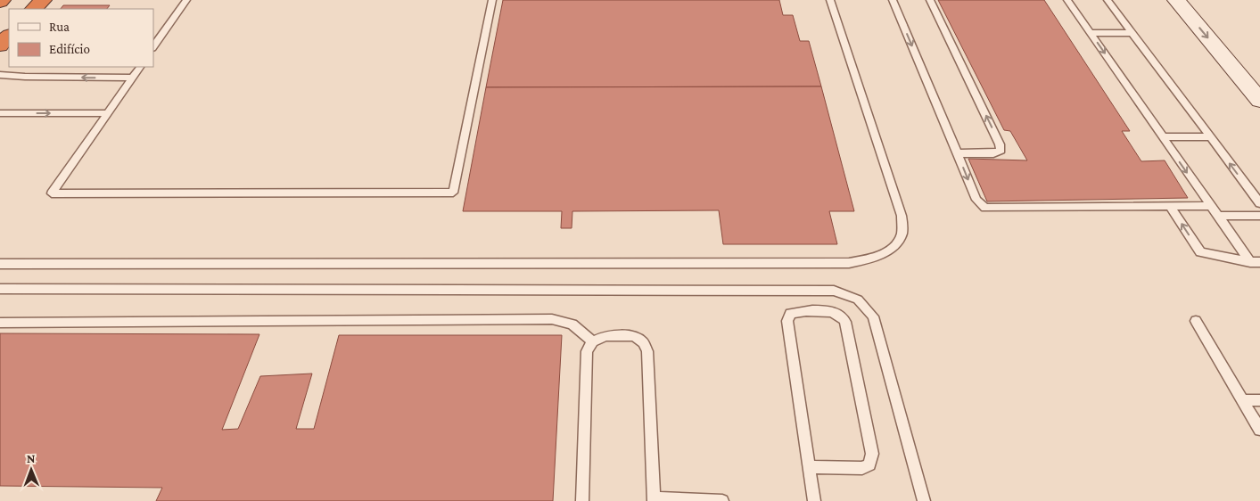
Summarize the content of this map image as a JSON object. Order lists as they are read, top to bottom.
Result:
{
  "legend": ["Rua", "Edifício"],
  "north": "top"
}
